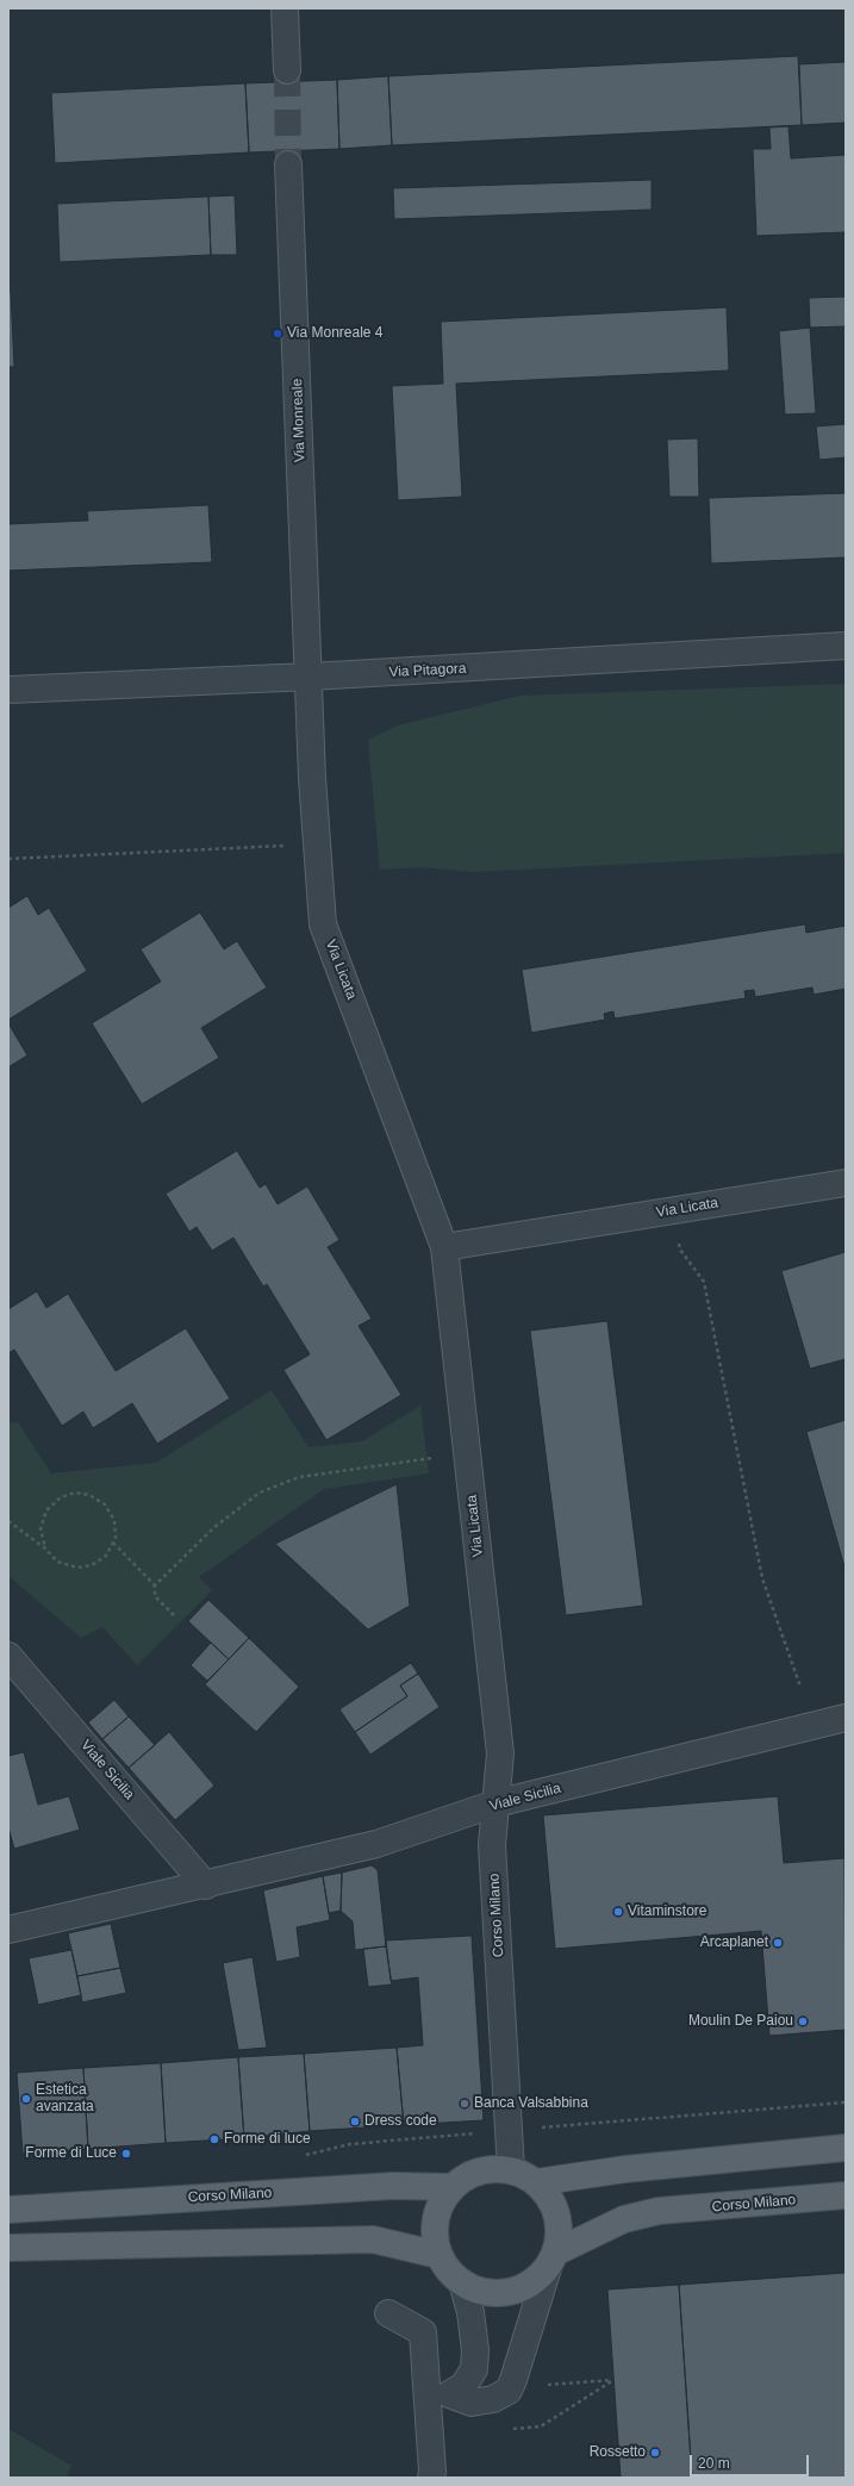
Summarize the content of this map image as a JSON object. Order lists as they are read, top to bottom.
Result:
{
  "streets": {
    "main road": ["Corso Milano"],
    "street": [
      "Via Monreale",
      "Via Pitagora",
      "Via Licata",
      "Viale Sicilia"
    ]
  },
  "crossings": [
    ["Via Monreale", "Via Pitagora"],
    ["Via Monreale", "Via Licata"],
    ["Via Pitagora", "Via Licata"],
    ["Via Licata", "Viale Sicilia"],
    ["Via Licata", "Corso Milano"],
    ["Viale Sicilia", "Corso Milano"]
  ],
  "places": [
    "Via Monreale 4",
    "Vitaminstore",
    "Arcaplanet",
    "Moulin De Paiou",
    "Estetica avanzata",
    "Banca Valsabbina",
    "Dress code",
    "Forme di luce",
    "Forme di Luce",
    "Rossetto"
  ],
  "scale_bar": "20 m"
}
